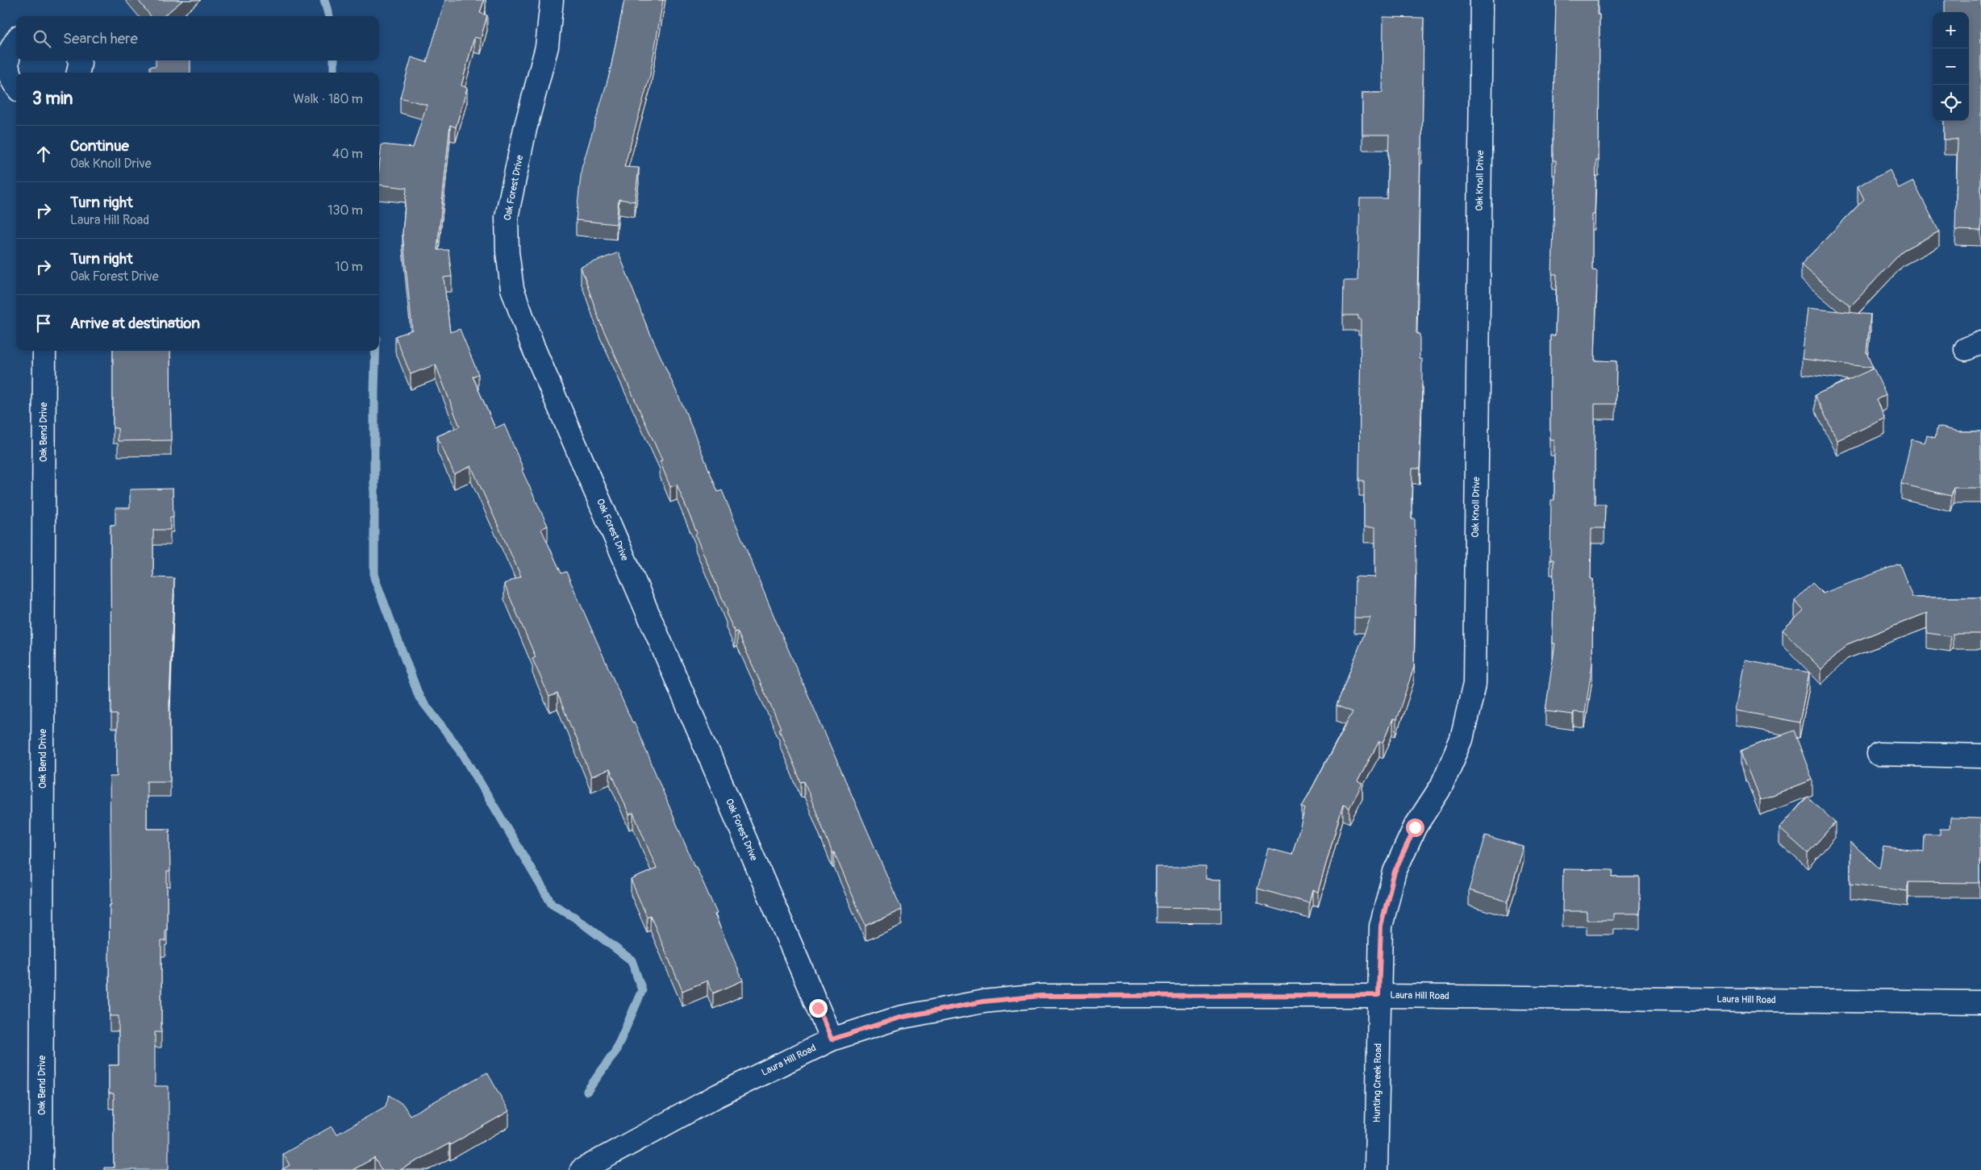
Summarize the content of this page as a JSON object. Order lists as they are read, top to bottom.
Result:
{
  "streets": {
    "street": [
      "Oak Knoll Drive",
      "Oak Forest Drive",
      "Oak Bend Drive",
      "Laura Hill Road",
      "Hunting Creek Road"
    ]
  },
  "crossings": [
    ["Oak Knoll Drive", "Laura Hill Road"],
    ["Oak Knoll Drive", "Hunting Creek Road"],
    ["Oak Forest Drive", "Laura Hill Road"],
    ["Laura Hill Road", "Hunting Creek Road"]
  ],
  "page": {
    "map_buttons": ["+", "−"],
    "search": "Search here",
    "heading": ["3 min", "Walk · 180 m"],
    "list": [
      ["Continue", "Oak Knoll Drive", "40 m"],
      ["Turn right", "Laura Hill Road", "130 m"],
      ["Turn right", "Oak Forest Drive", "10 m"],
      "Arrive at destination"
    ]
  }
}
